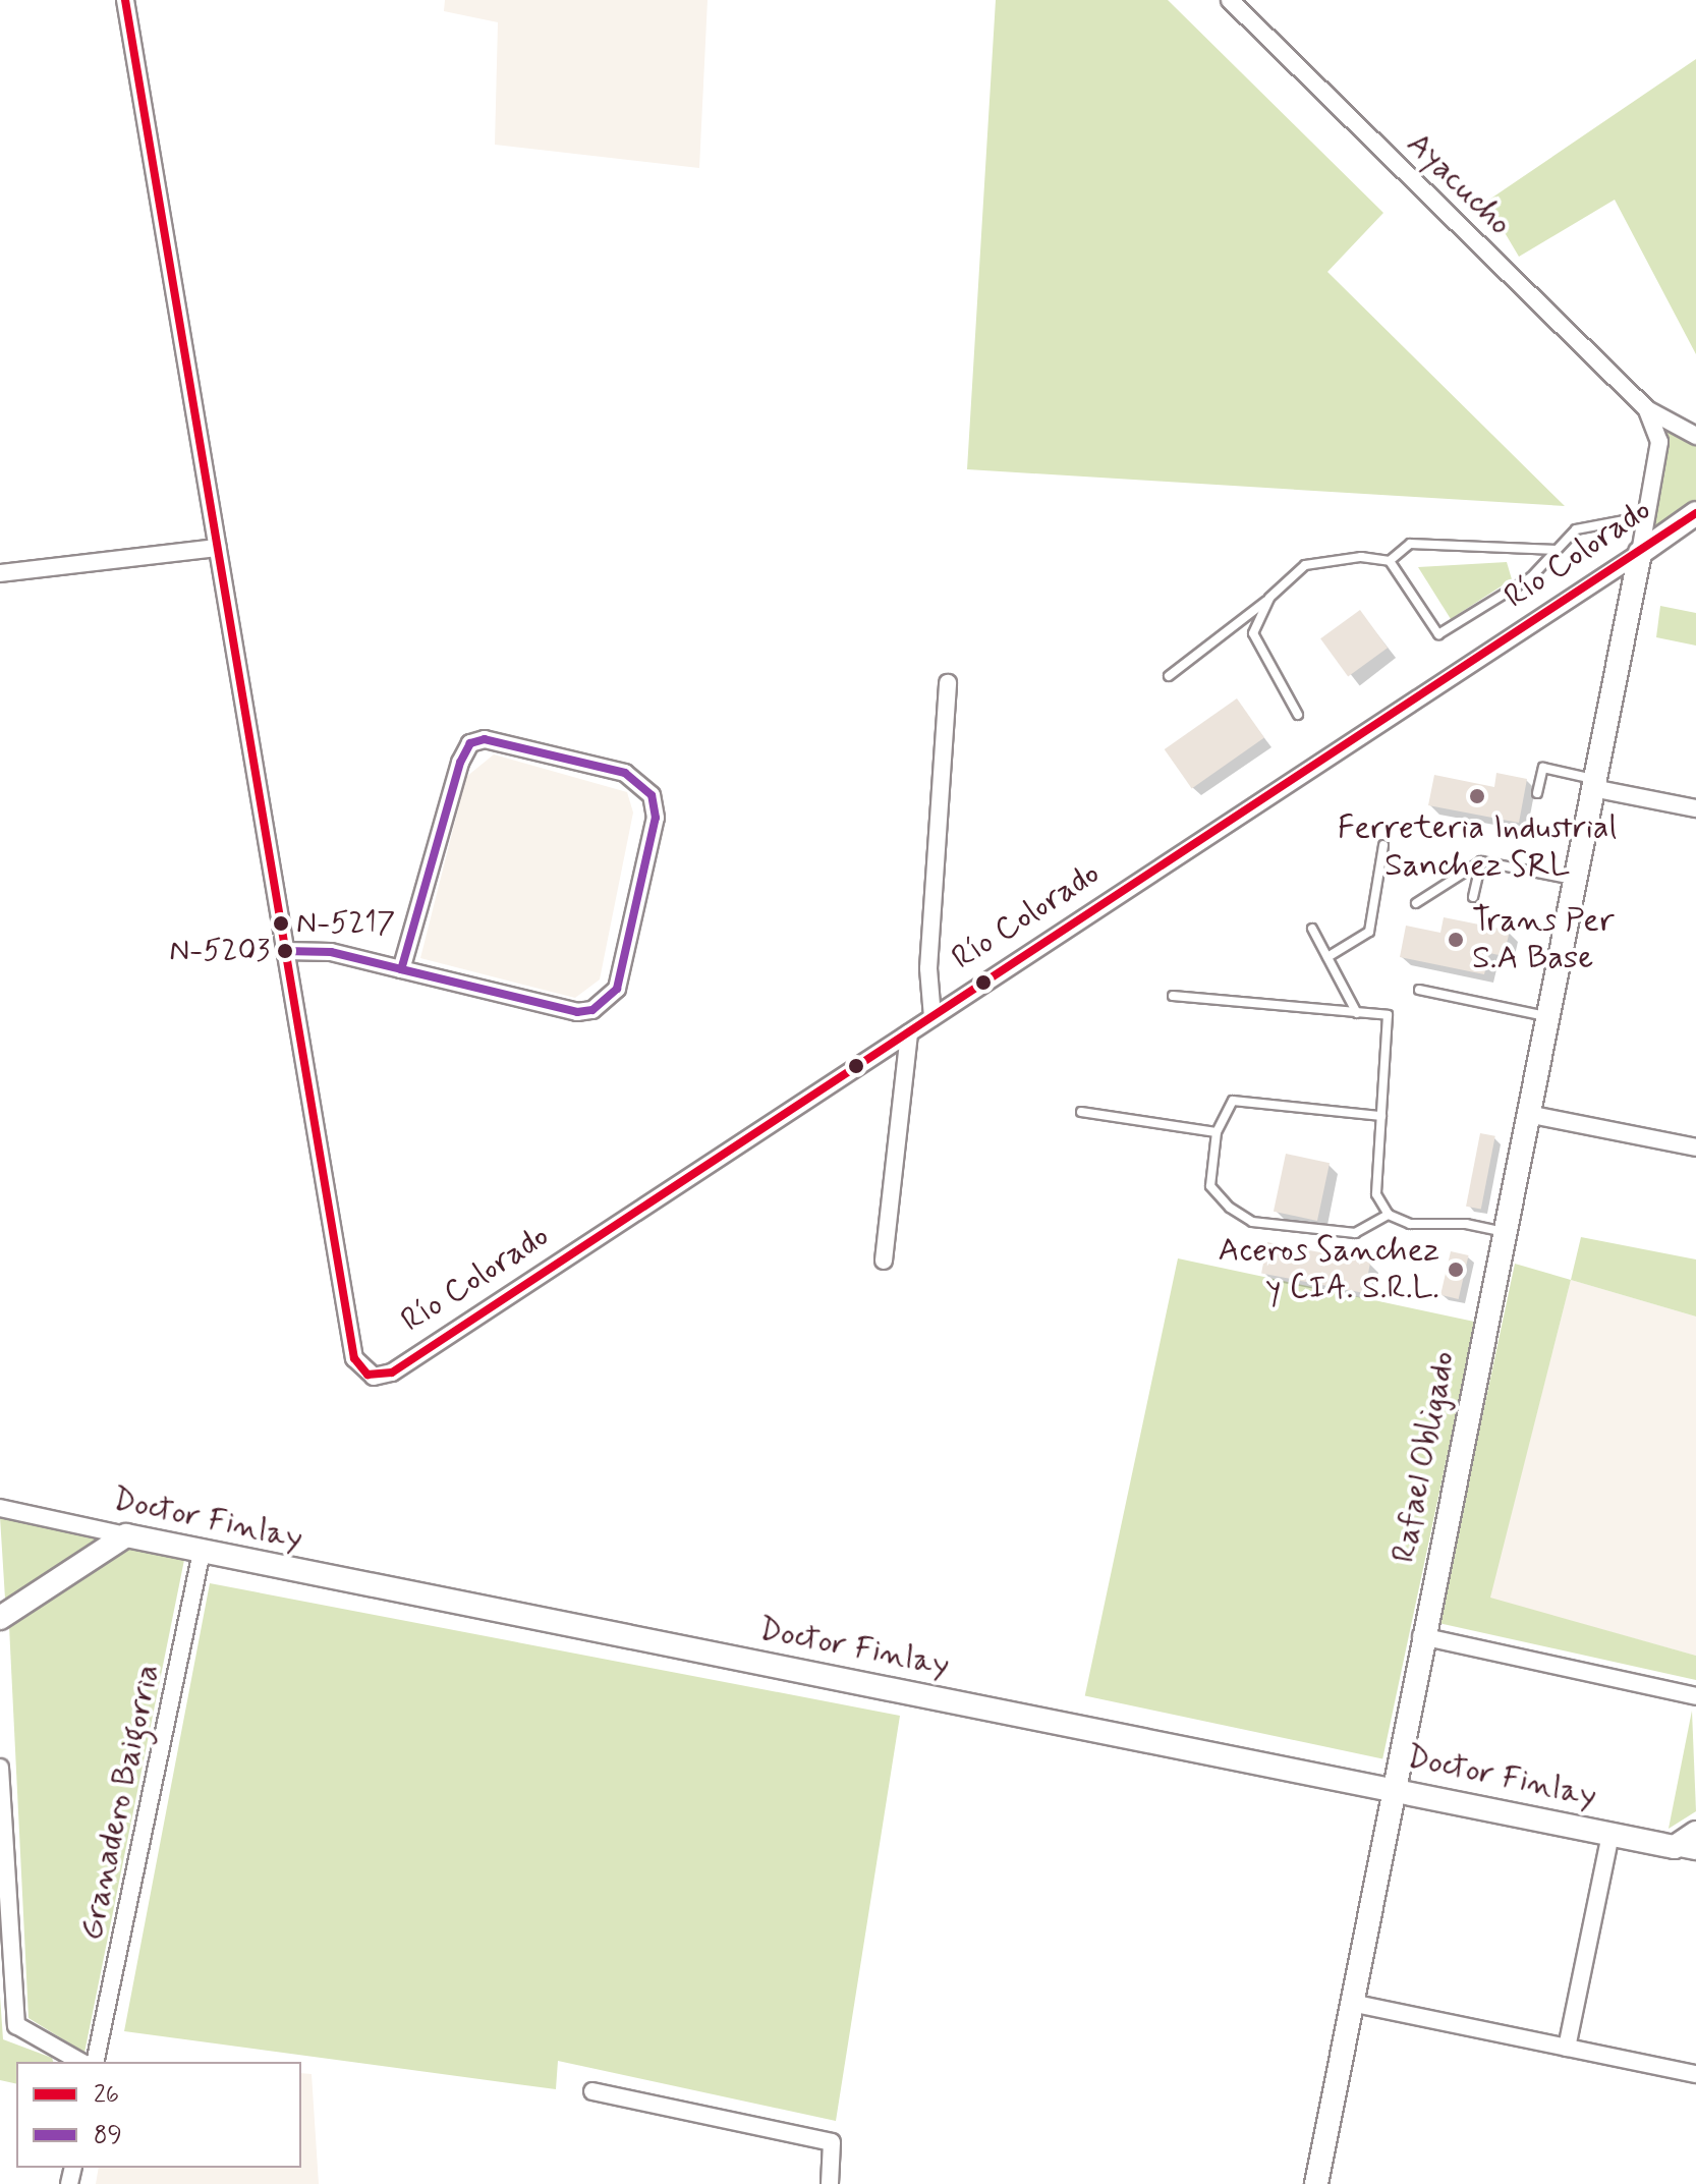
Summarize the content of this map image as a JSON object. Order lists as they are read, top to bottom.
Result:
{
  "streets": {
    "street": [
      "Ayacucho",
      "Río Colorado",
      "Rafael Obligado",
      "Doctor Finlay",
      "Granadero Baigorria"
    ]
  },
  "crossings": [
    ["Ayacucho", "Río Colorado"],
    ["Ayacucho", "Rafael Obligado"],
    ["Río Colorado", "Rafael Obligado"],
    ["Rafael Obligado", "Doctor Finlay"],
    ["Doctor Finlay", "Granadero Baigorria"]
  ],
  "places": [
    "Ferreteria Industrial Sanchez SRL",
    "N-5217",
    "Trans Per S.A Base",
    "N-5203",
    "Aceros Sanchez y CIA. S.R.L."
  ],
  "lines": ["transit line 26", "transit line 89"],
  "legend": ["26", "89"]
}
